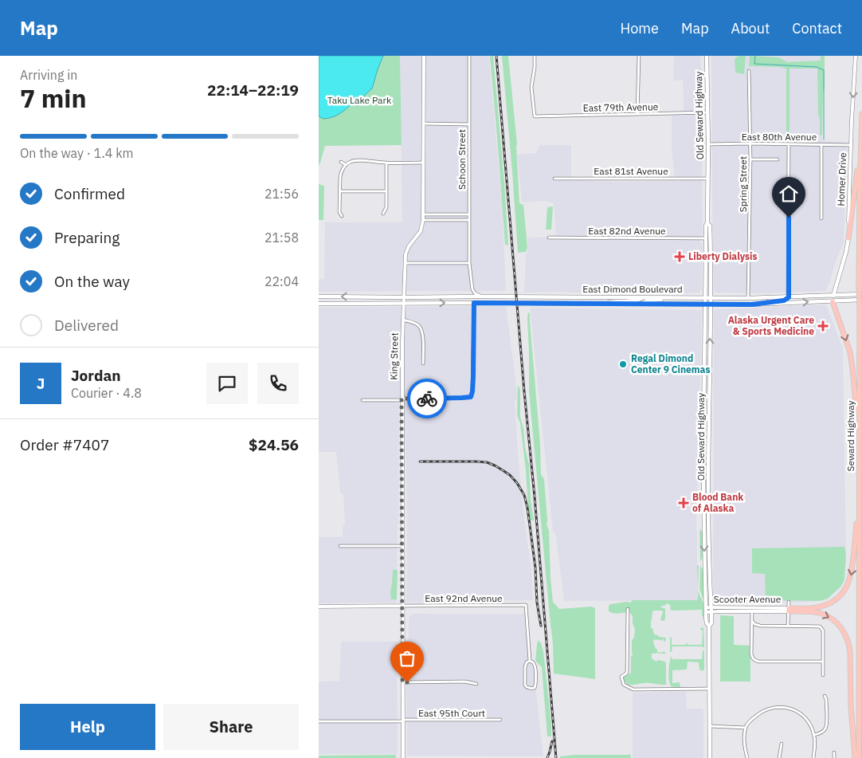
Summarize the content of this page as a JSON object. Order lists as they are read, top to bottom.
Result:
{
  "streets": {
    "highway": ["Seward Highway"],
    "main road": ["Old Seward Highway", "Homer Drive", "East Dimond Boulevard"],
    "street": [
      "East 79th Avenue",
      "East 80th Avenue",
      "Schoon Street",
      "East 81st Avenue",
      "Spring Street",
      "East 82nd Avenue",
      "King Street",
      "East 92nd Avenue",
      "Scooter Avenue",
      "East 95th Court"
    ]
  },
  "crossings": [
    ["East 79th Avenue", "Old Seward Highway"],
    ["Old Seward Highway", "East 80th Avenue"],
    ["Old Seward Highway", "East 81st Avenue"],
    ["Old Seward Highway", "East 82nd Avenue"],
    ["Old Seward Highway", "East Dimond Boulevard"],
    ["Old Seward Highway", "Scooter Avenue"],
    ["East 80th Avenue", "Homer Drive"],
    ["East 80th Avenue", "Spring Street"],
    ["Schoon Street", "East Dimond Boulevard"],
    ["Homer Drive", "East Dimond Boulevard"],
    ["Spring Street", "East Dimond Boulevard"],
    ["East Dimond Boulevard", "King Street"],
    ["King Street", "East 92nd Avenue"],
    ["King Street", "East 95th Court"]
  ],
  "one_way": ["Homer Drive"],
  "parks": ["Taku Lake Park"],
  "places": {
    "health": ["Liberty Dialysis", "Alaska Urgent Care & Sports Medicine", "Blood Bank of Alaska"],
    "other": ["Regal Dimond Center 9 Cinemas"]
  },
  "page": {
    "header": "Map",
    "nav": [
      "Home",
      "Map",
      "About",
      "Contact"
    ],
    "heading": ["7 min", "Arriving in", "22:14–22:19"],
    "panel": [
      "Jordan",
      "Courier · 4.8",
      "Order #7407",
      "$24.56"
    ],
    "bar": "On the way · 1.4 km",
    "list": [
      ["Confirmed", "21:56"],
      ["Preparing", "21:58"],
      ["On the way", "22:04"],
      "Delivered"
    ],
    "round": "J",
    "buttons": ["Help", "Share"]
  }
}
